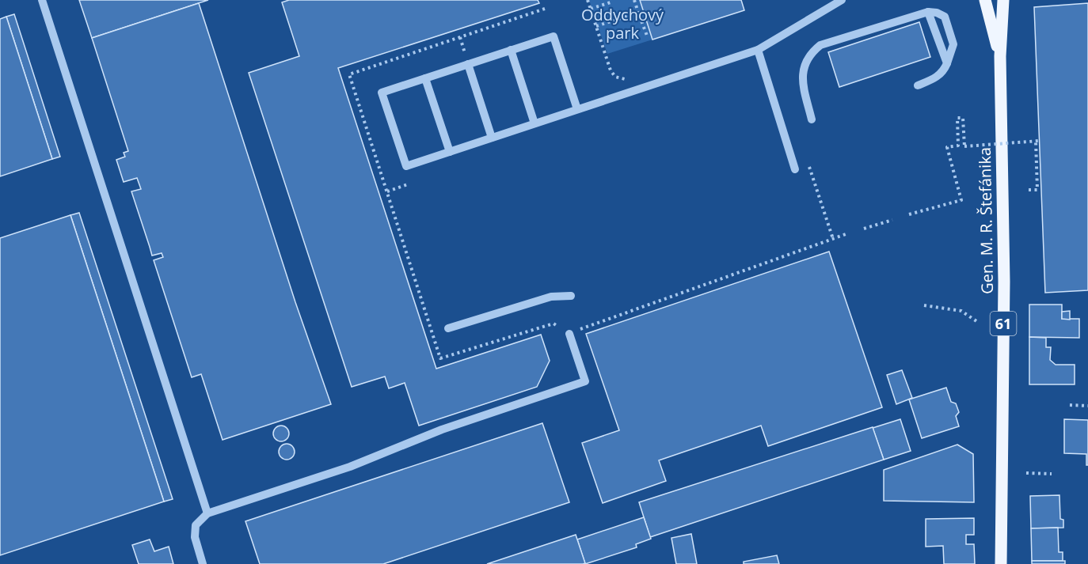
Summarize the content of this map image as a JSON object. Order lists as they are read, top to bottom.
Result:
{
  "streets": {
    "main road": ["Gen. M. R. Štefánika", "61"]
  },
  "parks": ["Oddychový park"]
}
